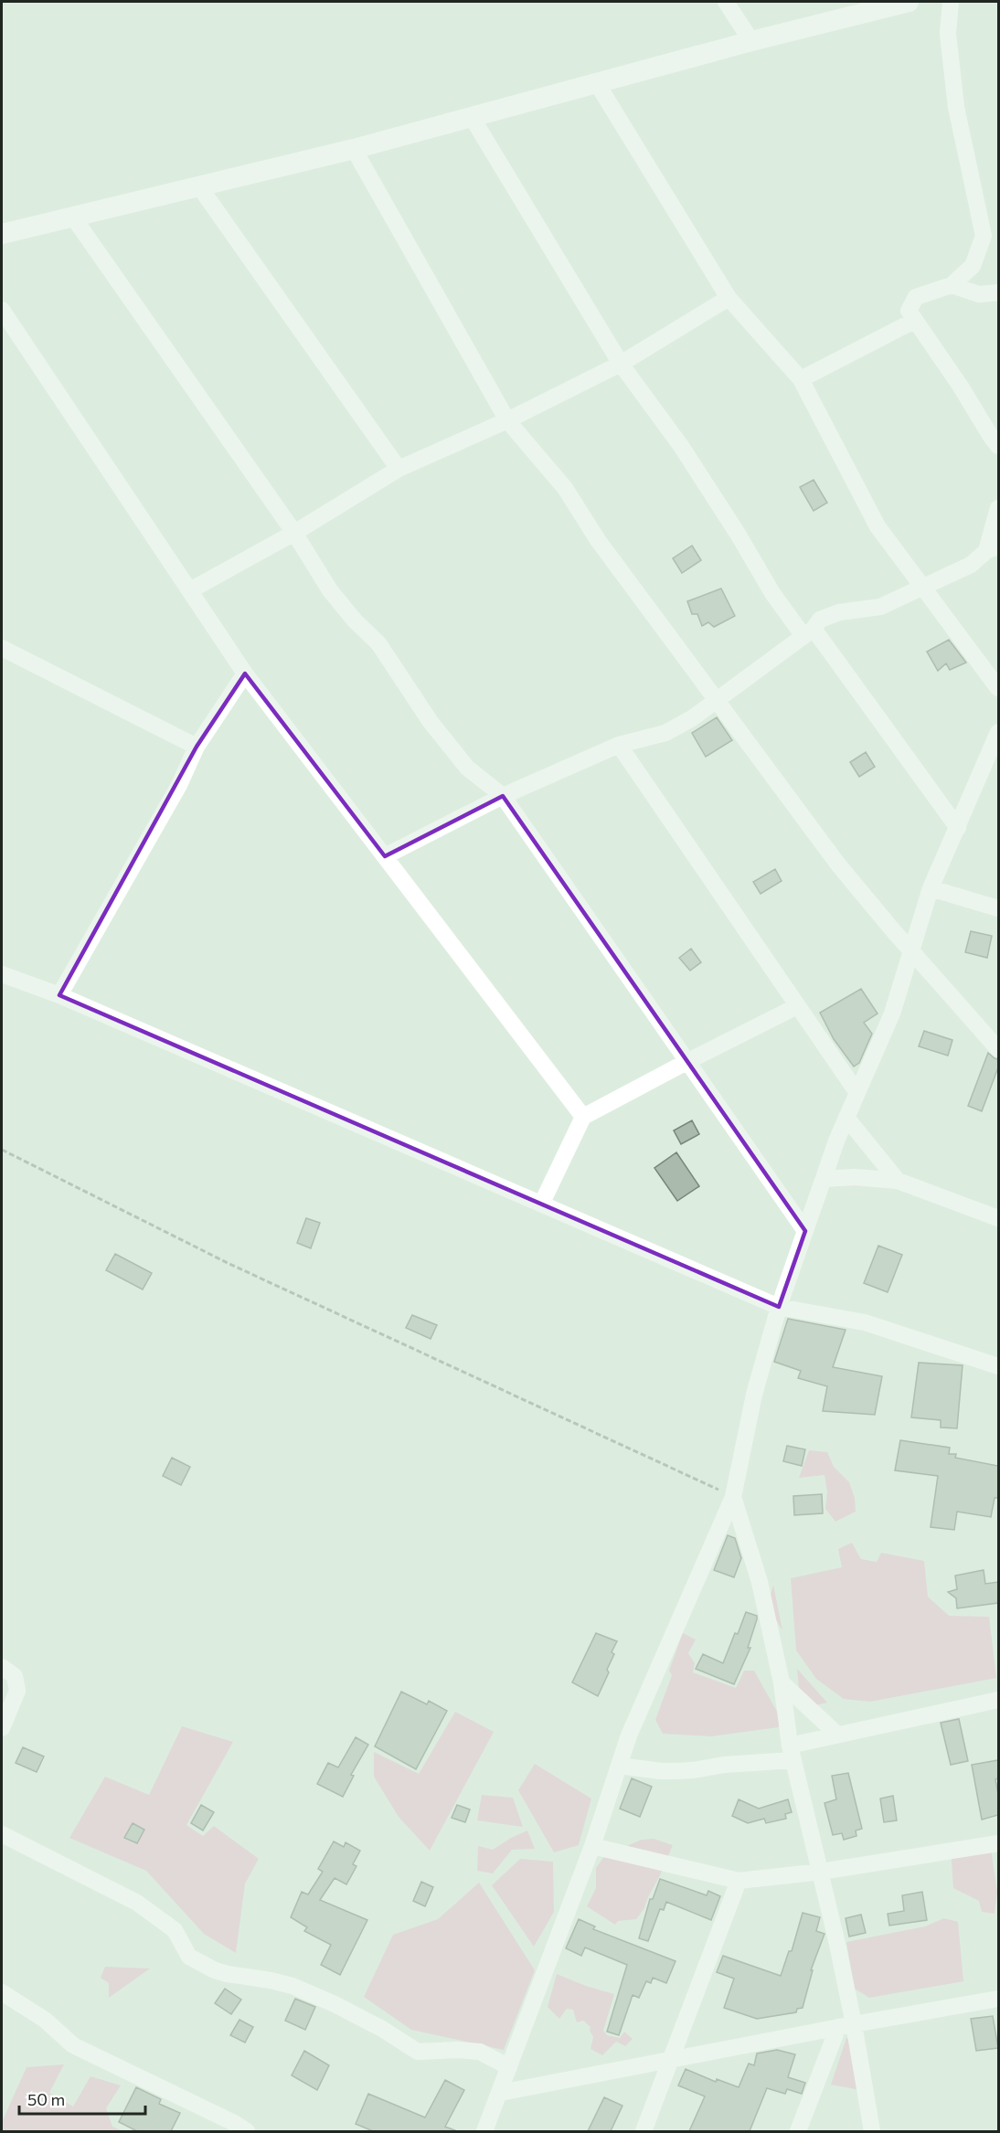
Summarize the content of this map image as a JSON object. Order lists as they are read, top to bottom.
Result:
{
  "scale_bar": "50 m"
}
